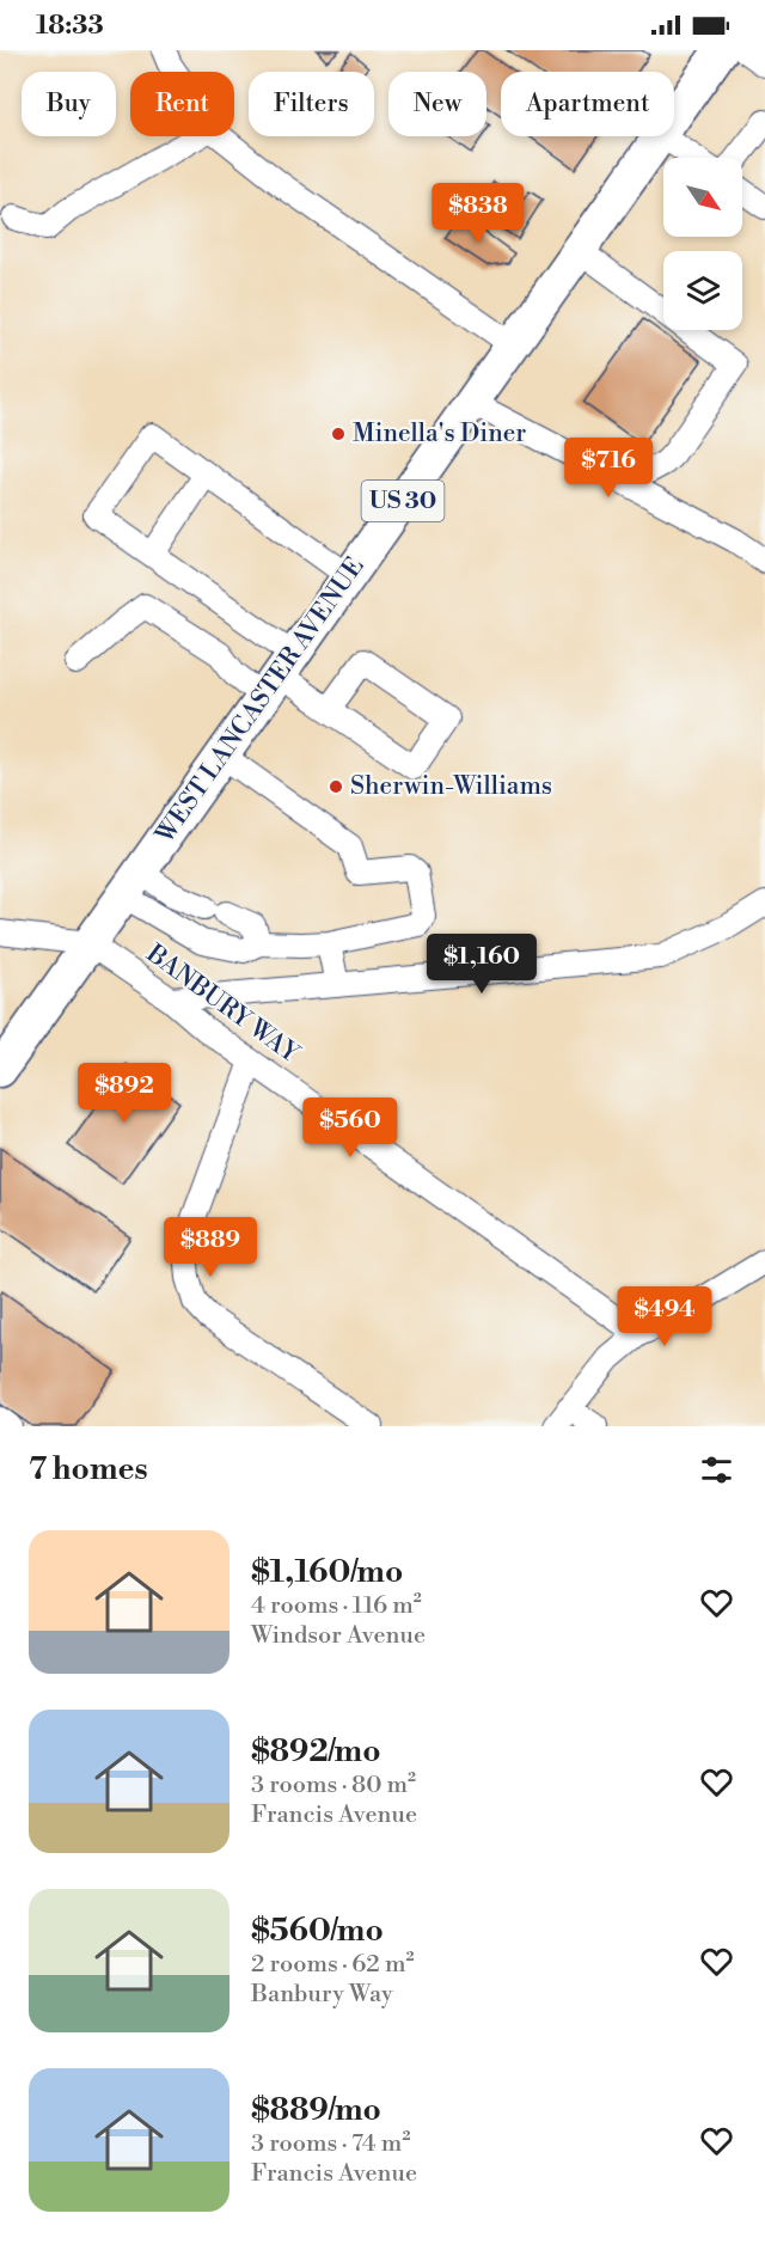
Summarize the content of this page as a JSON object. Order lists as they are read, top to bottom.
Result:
{
  "streets": {
    "highway": ["US 30", "WEST LANCASTER AVENUE"],
    "street": ["BANBURY WAY"]
  },
  "crossings": [
    ["WEST LANCASTER AVENUE", "BANBURY WAY"]
  ],
  "places": ["Minella's Diner", "Sherwin-Williams"],
  "north": "bottom right",
  "page": {
    "status": "18:33",
    "chip": [
      "Buy",
      "Rent",
      "Filters",
      "New",
      "Apartment"
    ],
    "price": [
      "$838",
      "$716",
      "$1,160",
      "$892",
      "$560",
      "$889",
      "$494"
    ],
    "heading": "7 homes",
    "list": [
      {
        "name": "$1,160/mo",
        "note": "4 rooms · 116 m² · Windsor Avenue"
      },
      {
        "name": "$892/mo",
        "note": "3 rooms · 80 m² · Francis Avenue"
      },
      {
        "name": "$560/mo",
        "note": "2 rooms · 62 m² · Banbury Way"
      },
      {
        "name": "$889/mo",
        "note": "3 rooms · 74 m² · Francis Avenue"
      }
    ]
  }
}
